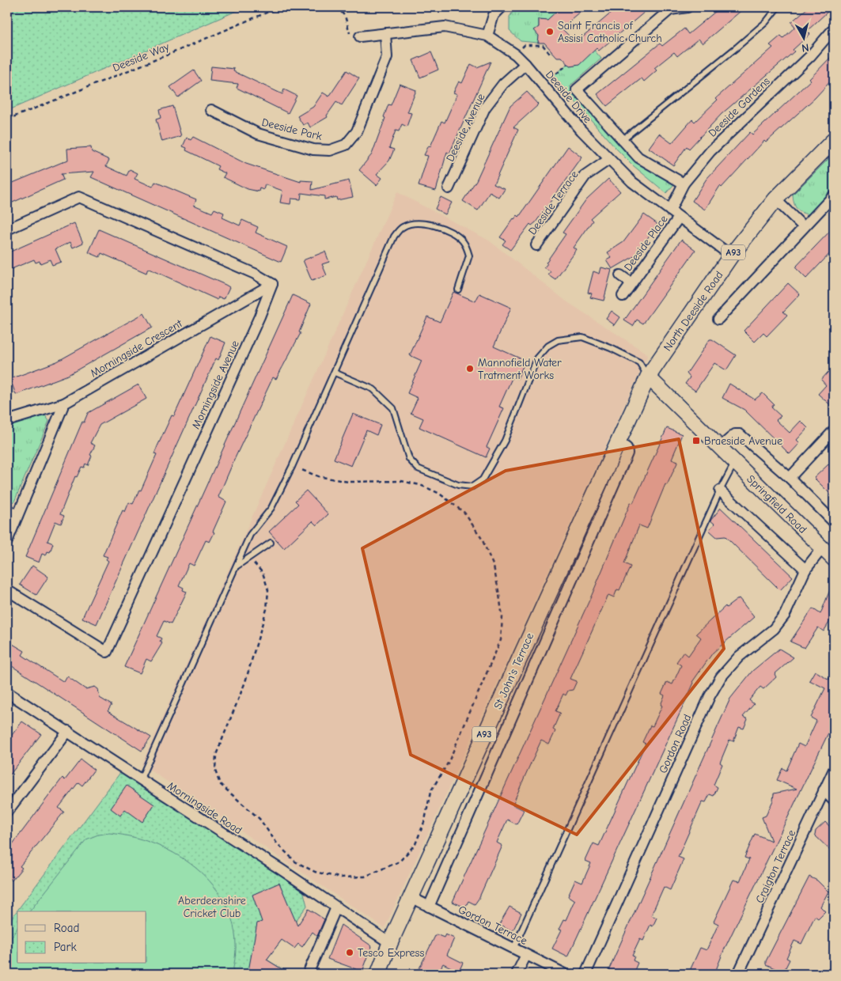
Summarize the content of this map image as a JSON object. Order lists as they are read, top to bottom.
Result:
{
  "streets": {
    "main road": ["A93", "North Deeside Road", "St John's Terrace"],
    "street": [
      "Deeside Drive",
      "Deeside Gardens",
      "Deeside Avenue",
      "Deeside Park",
      "Deeside Terrace",
      "Deeside Place",
      "Morningside Crescent",
      "Morningside Avenue",
      "Springfield Road",
      "Gordon Road",
      "Morningside Road",
      "Craigton Terrace",
      "Gordon Terrace"
    ],
    "path": ["Deeside Way"]
  },
  "crossings": [
    ["Deeside Drive", "Deeside Gardens"],
    ["Deeside Drive", "Deeside Avenue"],
    ["Deeside Drive", "Deeside Park"],
    ["Deeside Drive", "Deeside Terrace"],
    ["Deeside Drive", "Deeside Place"],
    ["Deeside Drive", "North Deeside Road"],
    ["A93", "St John's Terrace"],
    ["A93", "Morningside Road"],
    ["North Deeside Road", "Springfield Road"],
    ["North Deeside Road", "St John's Terrace"],
    ["Morningside Crescent", "Morningside Avenue"],
    ["Springfield Road", "St John's Terrace"],
    ["Springfield Road", "Gordon Road"],
    ["St John's Terrace", "Morningside Road"],
    ["St John's Terrace", "Gordon Terrace"]
  ],
  "parks": ["Aberdeenshire Cricket Club"],
  "places": {
    "other": ["Saint Francis of Assisi Catholic Church", "Mannofield Water Tratment Works", "Tesco Express"],
    "transit": ["Braeside Avenue"]
  },
  "legend": ["Road", "Park"],
  "north": "bottom"
}
